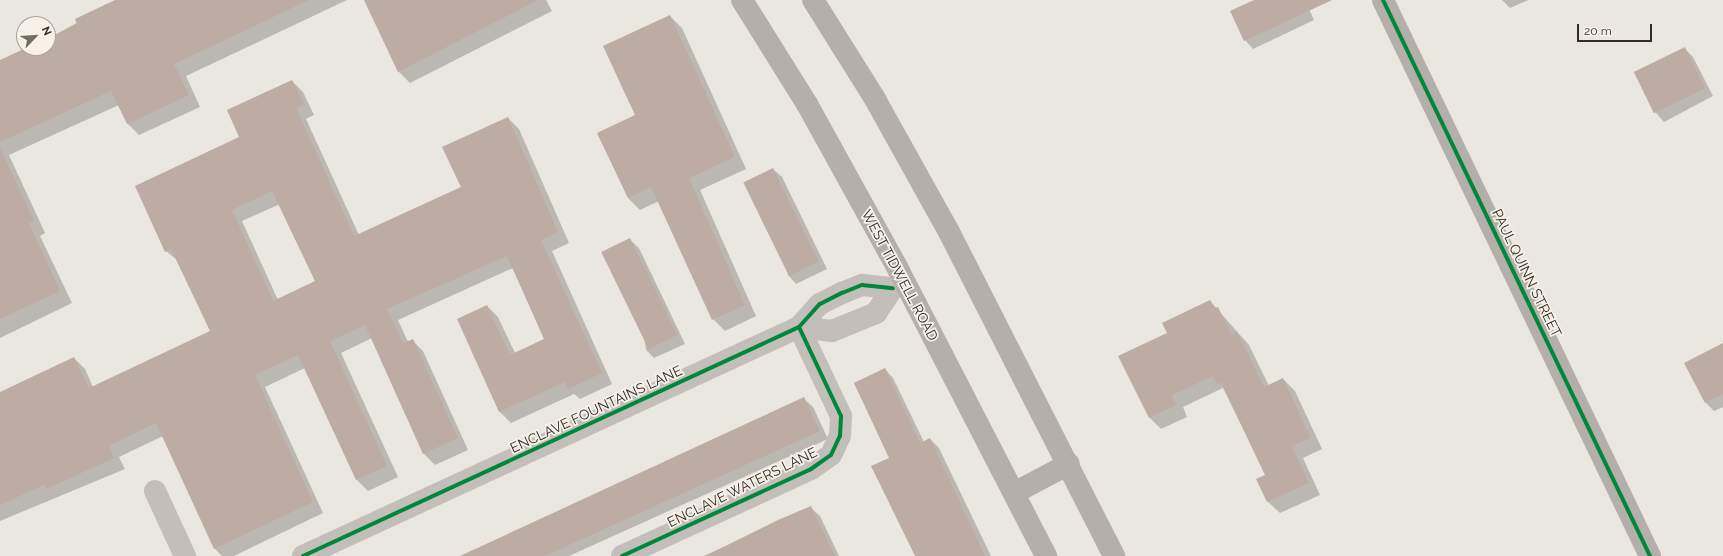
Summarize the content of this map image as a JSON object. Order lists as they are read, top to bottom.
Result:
{
  "streets": {
    "main road": ["PAUL QUINN STREET", "WEST TIDWELL ROAD"],
    "street": ["ENCLAVE FOUNTAINS LANE", "ENCLAVE WATERS LANE"]
  },
  "crossings": [
    ["WEST TIDWELL ROAD", "ENCLAVE FOUNTAINS LANE"],
    ["ENCLAVE FOUNTAINS LANE", "ENCLAVE WATERS LANE"]
  ],
  "scale_bar": "20 m",
  "north": "top right"
}
